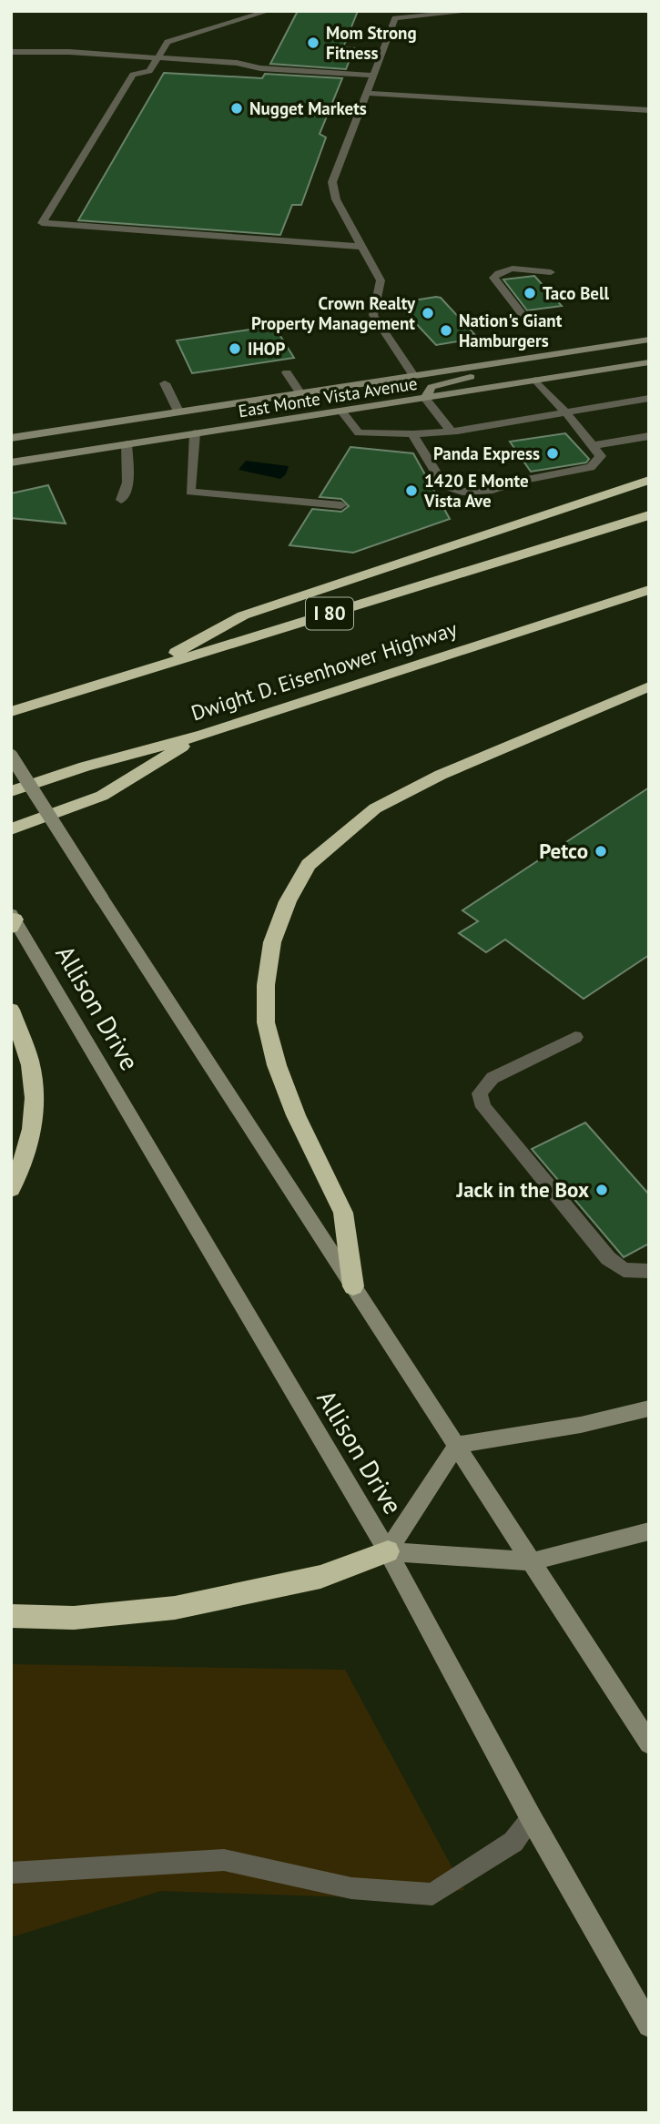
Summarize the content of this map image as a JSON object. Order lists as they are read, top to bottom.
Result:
{
  "streets": {
    "highway": ["I 80", "Dwight D. Eisenhower Highway"],
    "main road": ["East Monte Vista Avenue", "Allison Drive"]
  },
  "places": [
    "Mom Strong Fitness",
    "Nugget Markets",
    "Taco Bell",
    "Crown Realty Property Management",
    "Nation's Giant Hamburgers",
    "IHOP",
    "Panda Express",
    "1420 E Monte Vista Ave",
    "Petco",
    "Jack in the Box"
  ]
}
